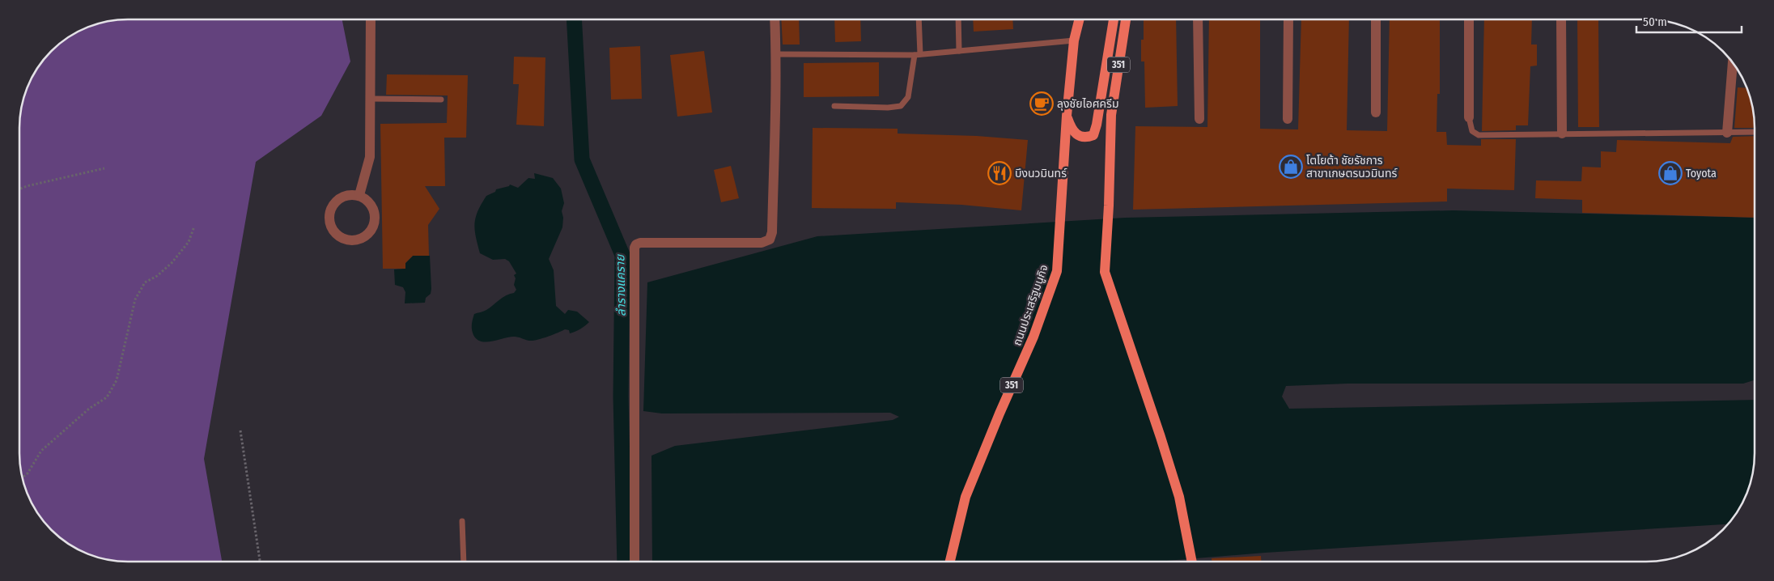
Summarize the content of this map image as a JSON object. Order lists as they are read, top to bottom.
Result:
{
  "streets": {
    "main road": ["351", "ถนนประเสริฐมนูกิจ"]
  },
  "water": ["ลำรางแคราย"],
  "places": {
    "cafe": ["ลุงชัยไอศครีม"],
    "shop": ["โตโยต้า ชัยรัชการ สาขาเกษตรนวมินทร์", "Toyota"],
    "restaurant": ["บึงนวมินทร์"]
  },
  "scale_bar": "50 m"
}
